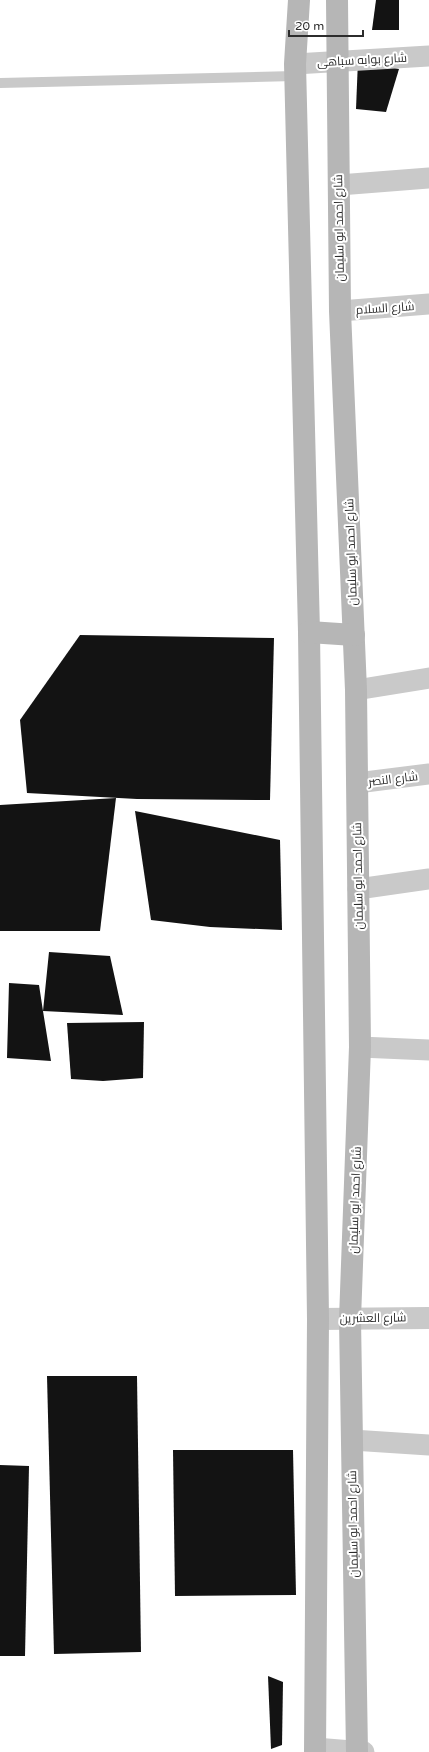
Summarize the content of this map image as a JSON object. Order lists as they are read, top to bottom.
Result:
{
  "streets": {
    "main road": ["شارع احمد ابو سليمان"],
    "street": [
      "شارع بوابه سباهى",
      "شارع السلام",
      "شارع النصر",
      "شارع العشرين"
    ]
  },
  "crossings": [
    ["شارع بوابه سباهى", "شارع احمد ابو سليمان"],
    ["شارع احمد ابو سليمان", "شارع السلام"],
    ["شارع احمد ابو سليمان", "شارع النصر"],
    ["شارع احمد ابو سليمان", "شارع العشرين"]
  ],
  "scale_bar": "20 m"
}
